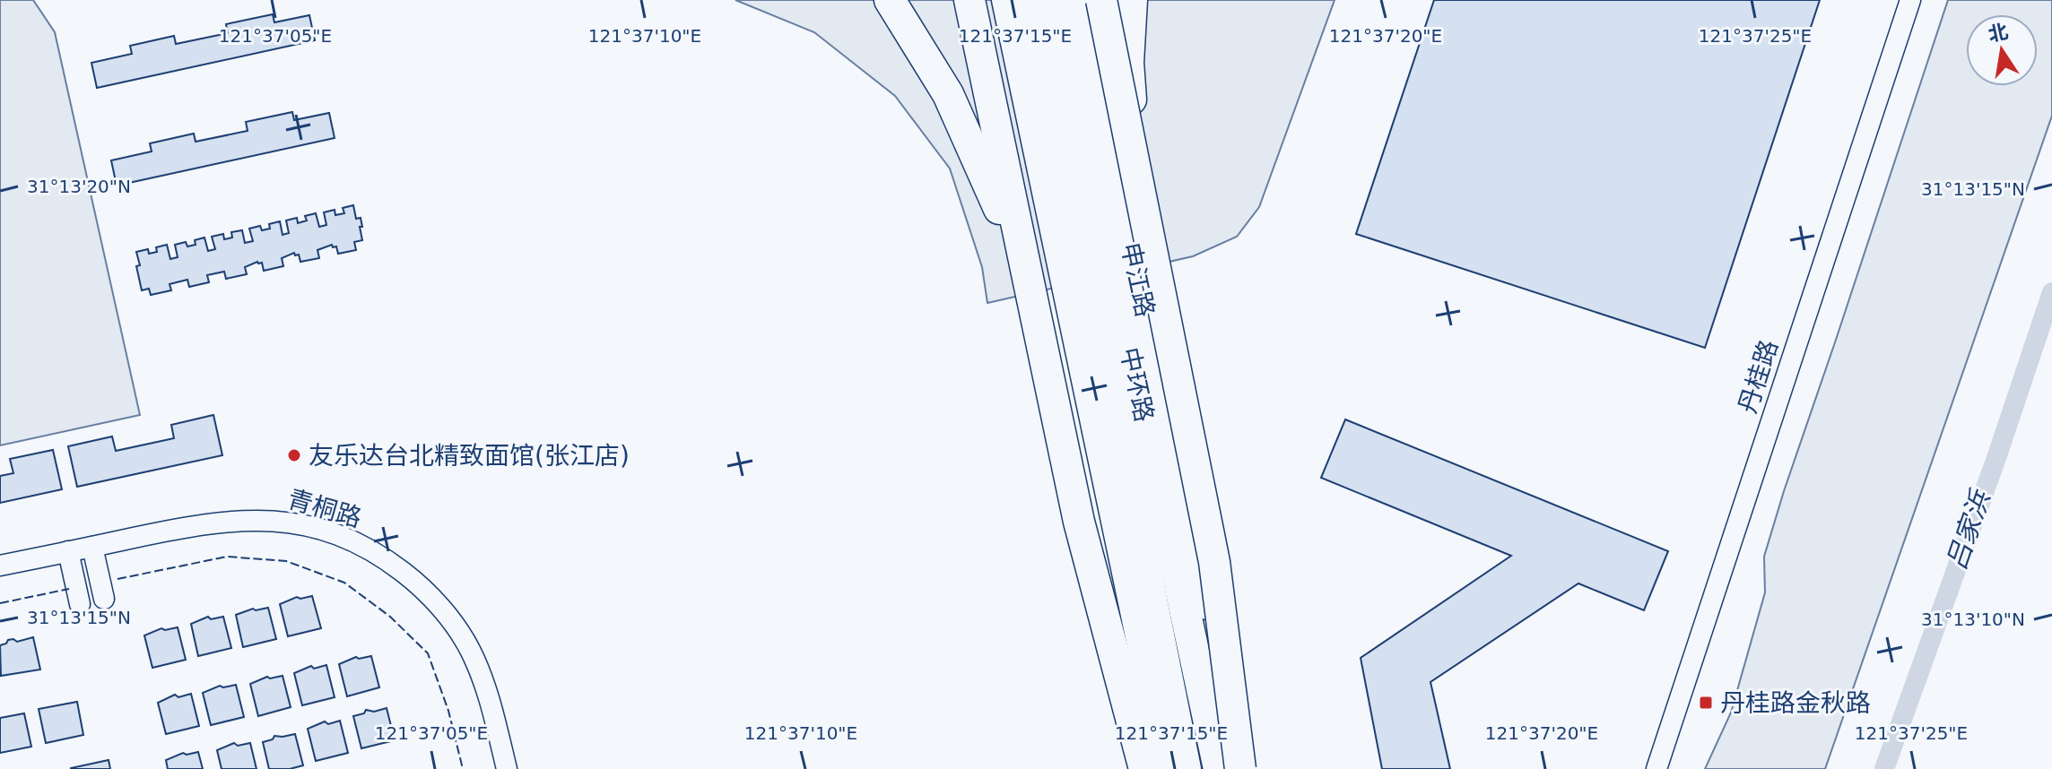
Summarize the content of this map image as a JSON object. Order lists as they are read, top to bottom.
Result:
{
  "streets": {
    "highway": ["中环路"],
    "main road": ["申江路"],
    "street": ["丹桂路", "青桐路"]
  },
  "water": ["吕家浜"],
  "places": {
    "other": ["友乐达台北精致面馆(张江店)"],
    "transit": ["丹桂路金秋路"]
  },
  "north": "top",
  "coordinates": [
    "121°37'05\"E",
    "121°37'10\"E",
    "121°37'15\"E",
    "121°37'20\"E",
    "121°37'25\"E",
    "31°13'20\"N",
    "31°13'15\"N",
    "31°13'10\"N"
  ]
}
